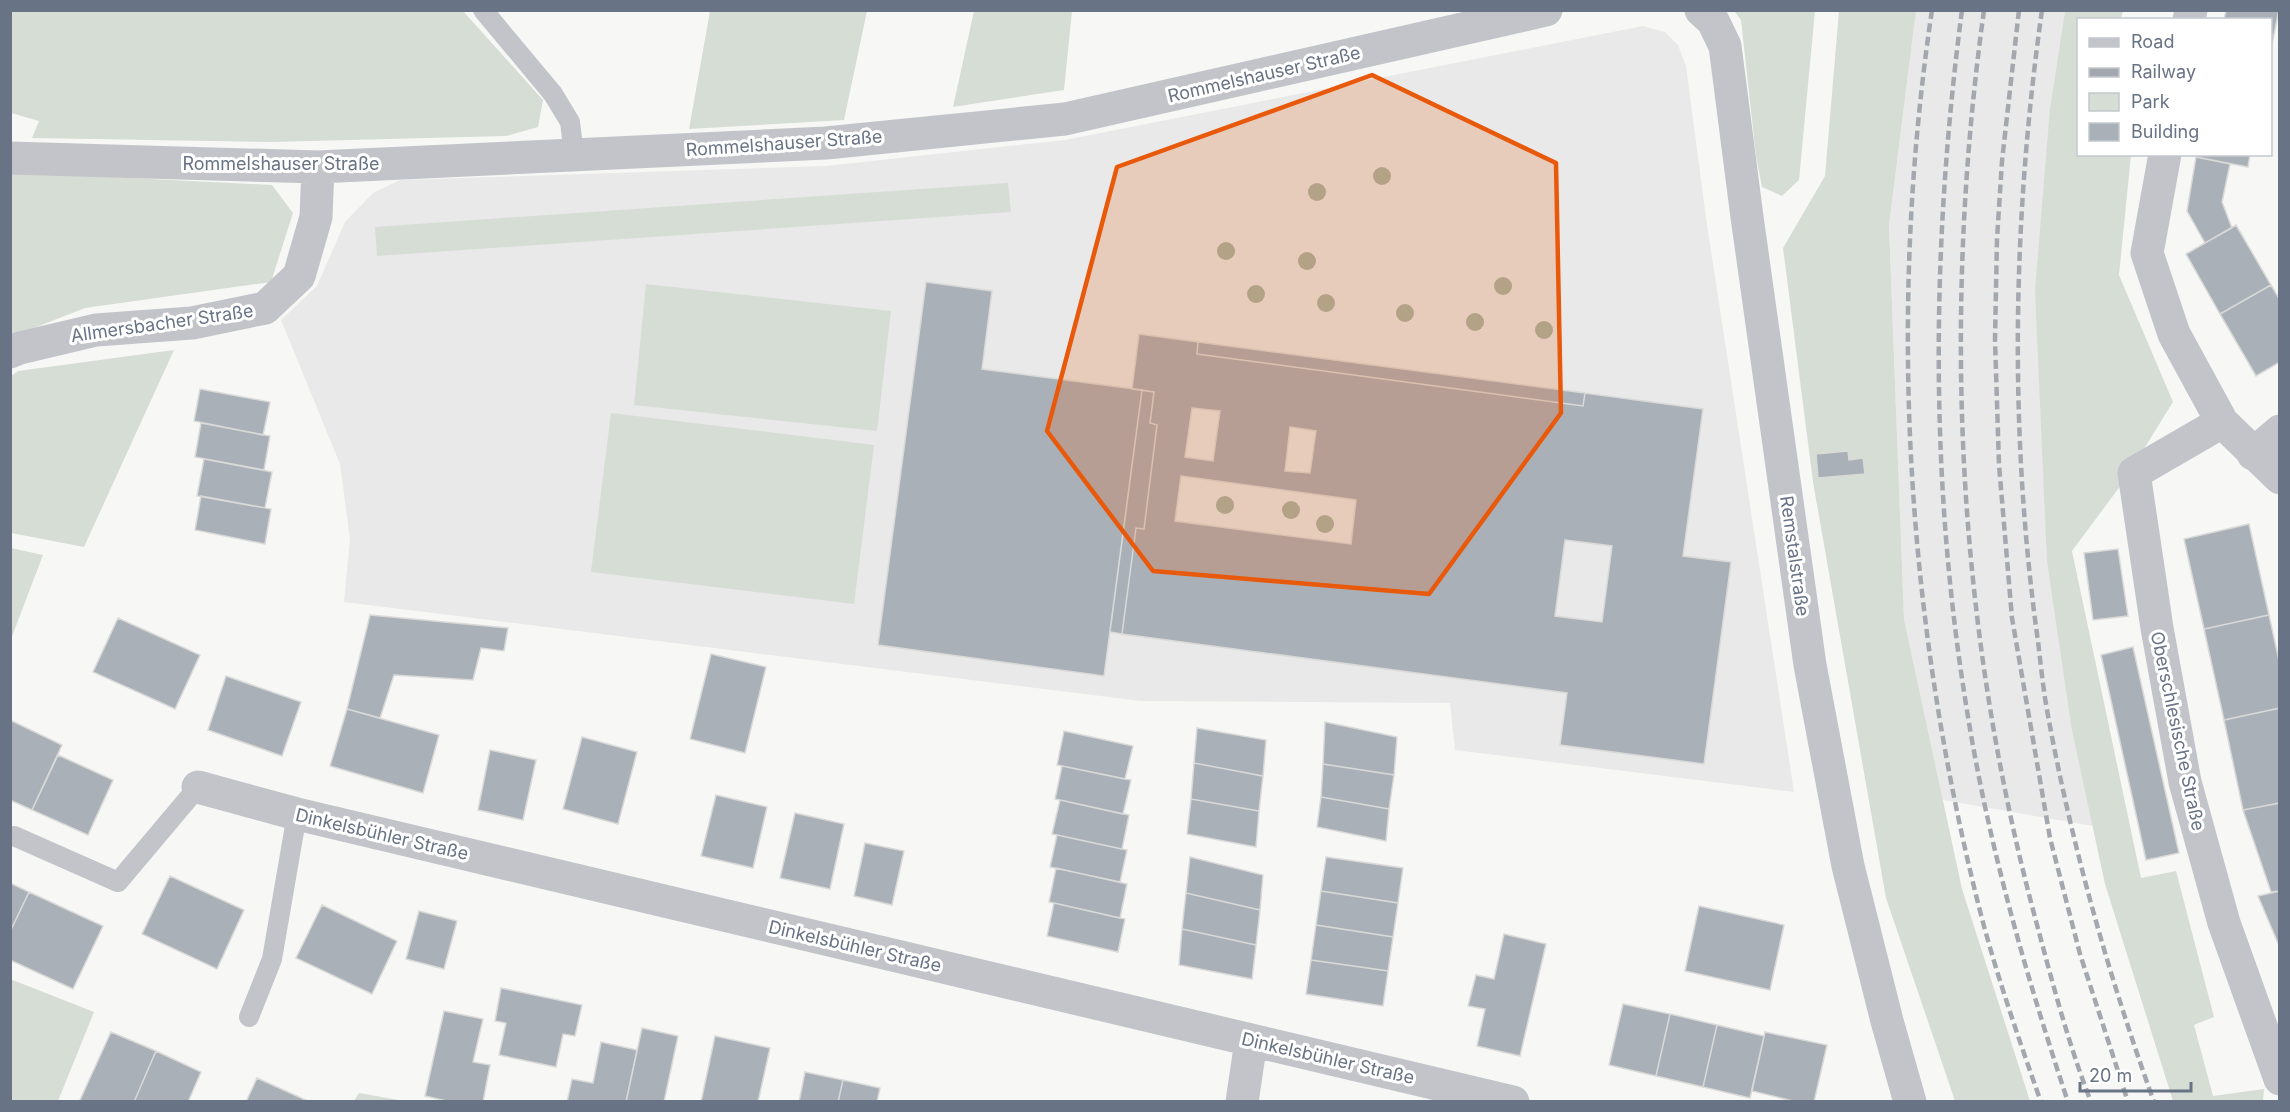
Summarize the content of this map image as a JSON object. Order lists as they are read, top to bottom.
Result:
{
  "streets": {
    "street": [
      "Rommelshauser Straße",
      "Allmersbacher Straße",
      "Remstalstraße",
      "Oberschlesische Straße",
      "Dinkelsbühler Straße"
    ]
  },
  "crossings": [
    ["Rommelshauser Straße", "Allmersbacher Straße"]
  ],
  "legend": [
    "Road",
    "Railway",
    "Park",
    "Building"
  ],
  "scale_bar": "20 m"
}
